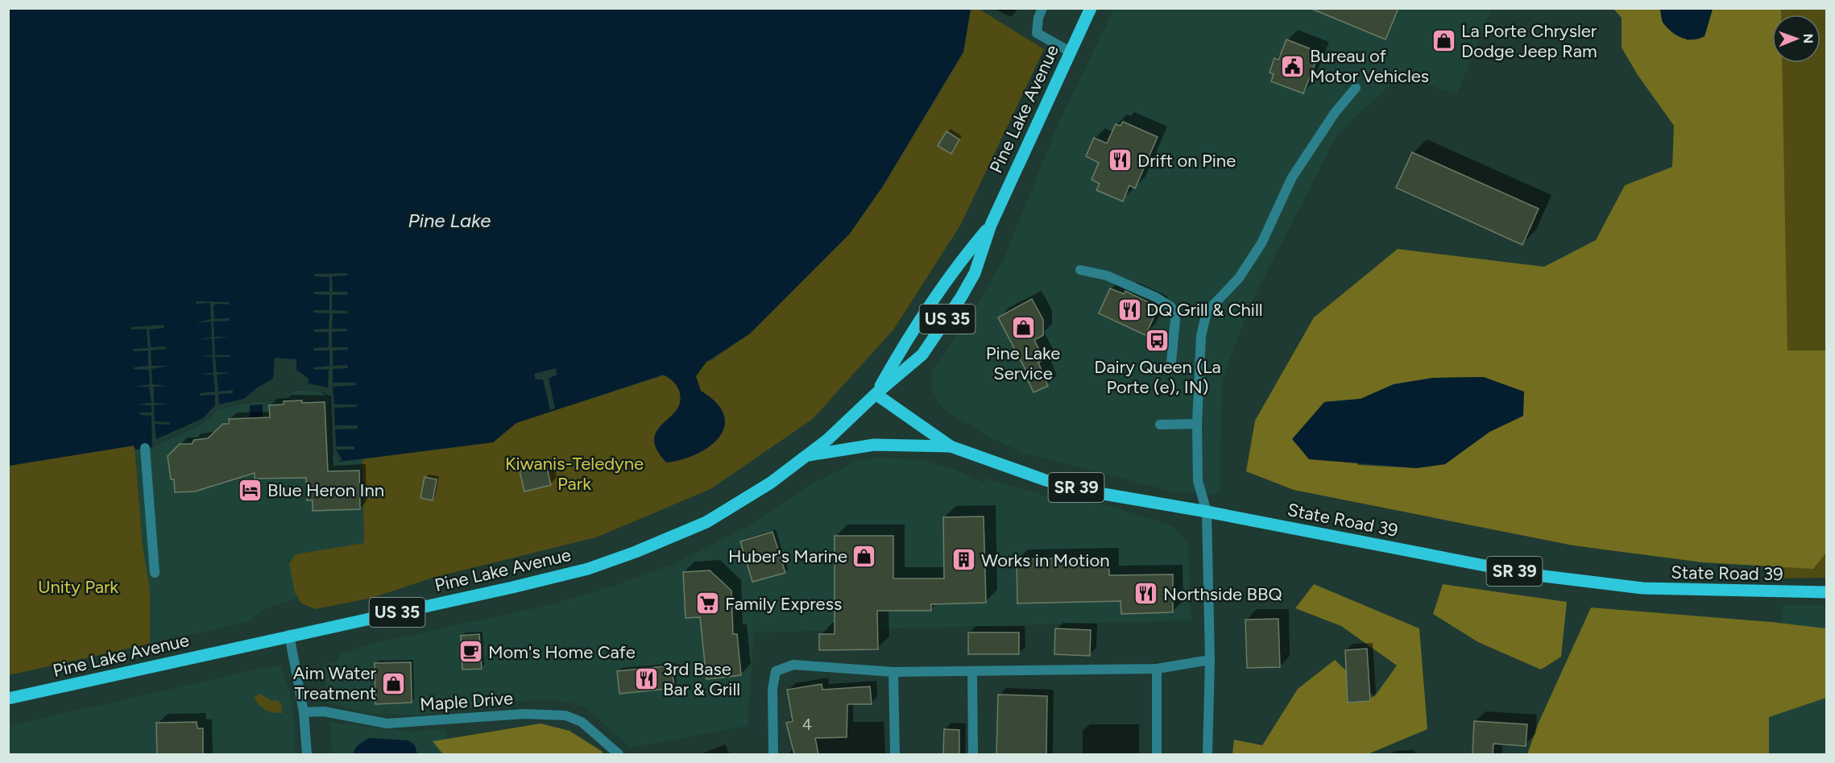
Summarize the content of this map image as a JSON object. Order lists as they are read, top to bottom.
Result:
{
  "streets": {
    "main road": [
      "Pine Lake Avenue",
      "US 35",
      "SR 39",
      "State Road 39"
    ],
    "street": ["Maple Drive"]
  },
  "crossings": [
    ["Pine Lake Avenue", "State Road 39"]
  ],
  "water": ["Pine Lake"],
  "parks": ["Kiwanis-Teledyne Park", "Unity Park"],
  "places": {
    "shop": [
      "La Porte Chrysler Dodge Jeep Ram",
      "Pine Lake Service",
      "Huber's Marine",
      "Aim Water Treatment"
    ],
    "public building": ["Bureau of Motor Vehicles"],
    "restaurant": [
      "Drift on Pine",
      "DQ Grill & Chill",
      "Northside BBQ",
      "3rd Base Bar & Grill"
    ],
    "bus stop": ["Dairy Queen (La Porte (e), IN)"],
    "hotel": ["Blue Heron Inn"],
    "building": ["Works in Motion"],
    "supermarket": ["Family Express"],
    "cafe": ["Mom's Home Cafe"]
  },
  "house_numbers": ["4"],
  "north": "right"
}
